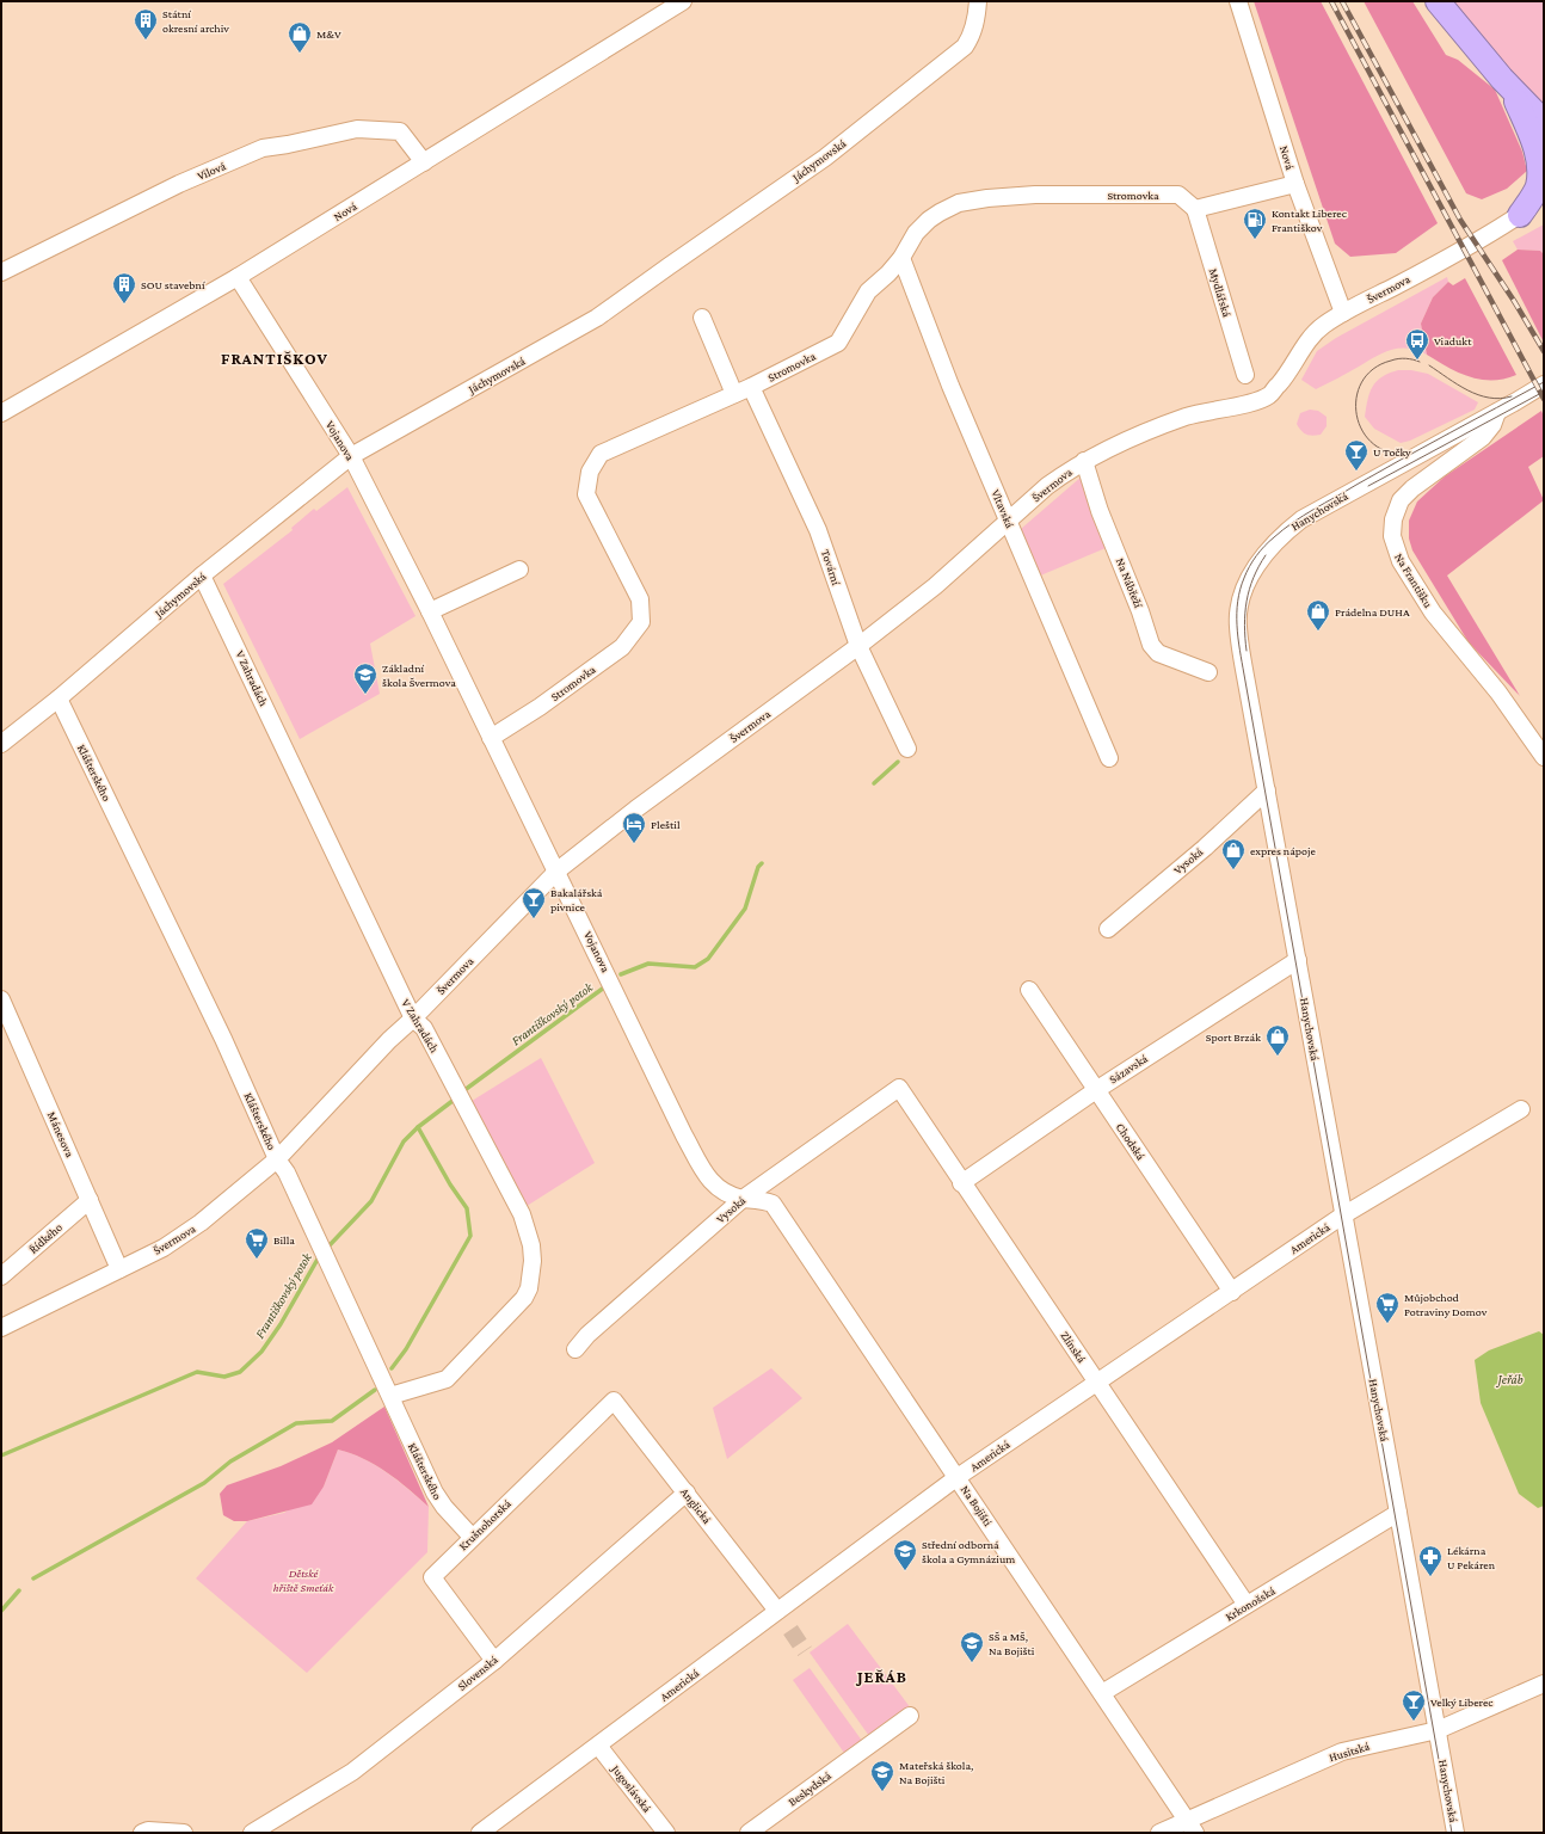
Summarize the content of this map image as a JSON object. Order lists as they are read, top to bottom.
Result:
{
  "streets": {
    "street": [
      "Nová",
      "Jáchymovská",
      "Vilová",
      "Stromovka",
      "Švermova",
      "Mydlářská",
      "Vojanova",
      "Vltavská",
      "Hanychovská",
      "Tovární",
      "Na Františku",
      "Na Nábřeží",
      "V Zahradách",
      "Klášterského",
      "Vysoká",
      "Sázavská",
      "Mánesova",
      "Chodská",
      "Řídkého",
      "Americká",
      "Zlínská",
      "Anglická",
      "Na Bojišti",
      "Krušnohorská",
      "Krkonošská",
      "Slovenská",
      "Husitská",
      "Jugoslávská",
      "Beskydská"
    ]
  },
  "crossings": [
    ["Nová", "Vilová"],
    ["Nová", "Švermova"],
    ["Nová", "Vojanova"],
    ["Jáchymovská", "Vojanova"],
    ["Jáchymovská", "V Zahradách"],
    ["Jáchymovská", "Klášterského"],
    ["Stromovka", "Mydlářská"],
    ["Stromovka", "Vojanova"],
    ["Stromovka", "Vltavská"],
    ["Stromovka", "Tovární"],
    ["Švermova", "Vojanova"],
    ["Švermova", "Vltavská"],
    ["Švermova", "Tovární"],
    ["Švermova", "Na Nábřeží"],
    ["Švermova", "V Zahradách"],
    ["Švermova", "Klášterského"],
    ["Švermova", "Mánesova"],
    ["Vojanova", "Vysoká"],
    ["Vojanova", "Na Bojišti"],
    ["Hanychovská", "Na Františku"],
    ["Hanychovská", "Vysoká"],
    ["Hanychovská", "Sázavská"],
    ["Hanychovská", "Americká"],
    ["Hanychovská", "Krkonošská"],
    ["Hanychovská", "Husitská"],
    ["V Zahradách", "Klášterského"],
    ["Klášterského", "Krušnohorská"],
    ["Vysoká", "Zlínská"],
    ["Vysoká", "Na Bojišti"],
    ["Sázavská", "Chodská"],
    ["Sázavská", "Zlínská"],
    ["Mánesova", "Řídkého"],
    ["Chodská", "Americká"],
    ["Americká", "Zlínská"],
    ["Americká", "Anglická"],
    ["Americká", "Na Bojišti"],
    ["Americká", "Jugoslávská"],
    ["Zlínská", "Krkonošská"],
    ["Anglická", "Krušnohorská"],
    ["Anglická", "Slovenská"],
    ["Na Bojišti", "Krkonošská"],
    ["Na Bojišti", "Husitská"],
    ["Krušnohorská", "Slovenská"]
  ],
  "districts": ["FRANTIŠKOV", "JEŘÁB"],
  "water": ["Františkovský potok", "Jeřáb"],
  "parks": ["Dětské hřiště Smeťák"],
  "places": {
    "building": ["Státní okresní archiv", "SOU stavební"],
    "shop": [
      "M&V",
      "Prádelna DUHA",
      "expres nápoje",
      "Sport Brzák"
    ],
    "fuel station": ["Kontakt Liberec Františkov"],
    "bus stop": ["Viadukt"],
    "bar": ["U Točky", "Bakalářská pivnice", "Velký Liberec"],
    "school or university": [
      "Základní škola Švermova",
      "Střední odborná škola a Gymnázium",
      "SŠ a MŠ, Na Bojišti",
      "Mateřská škola, Na Bojišti"
    ],
    "hotel": ["Pleštil"],
    "supermarket": ["Billa", "Můjobchod Potraviny Domov"],
    "pharmacy": ["Lékárna U Pekáren"]
  }
}
